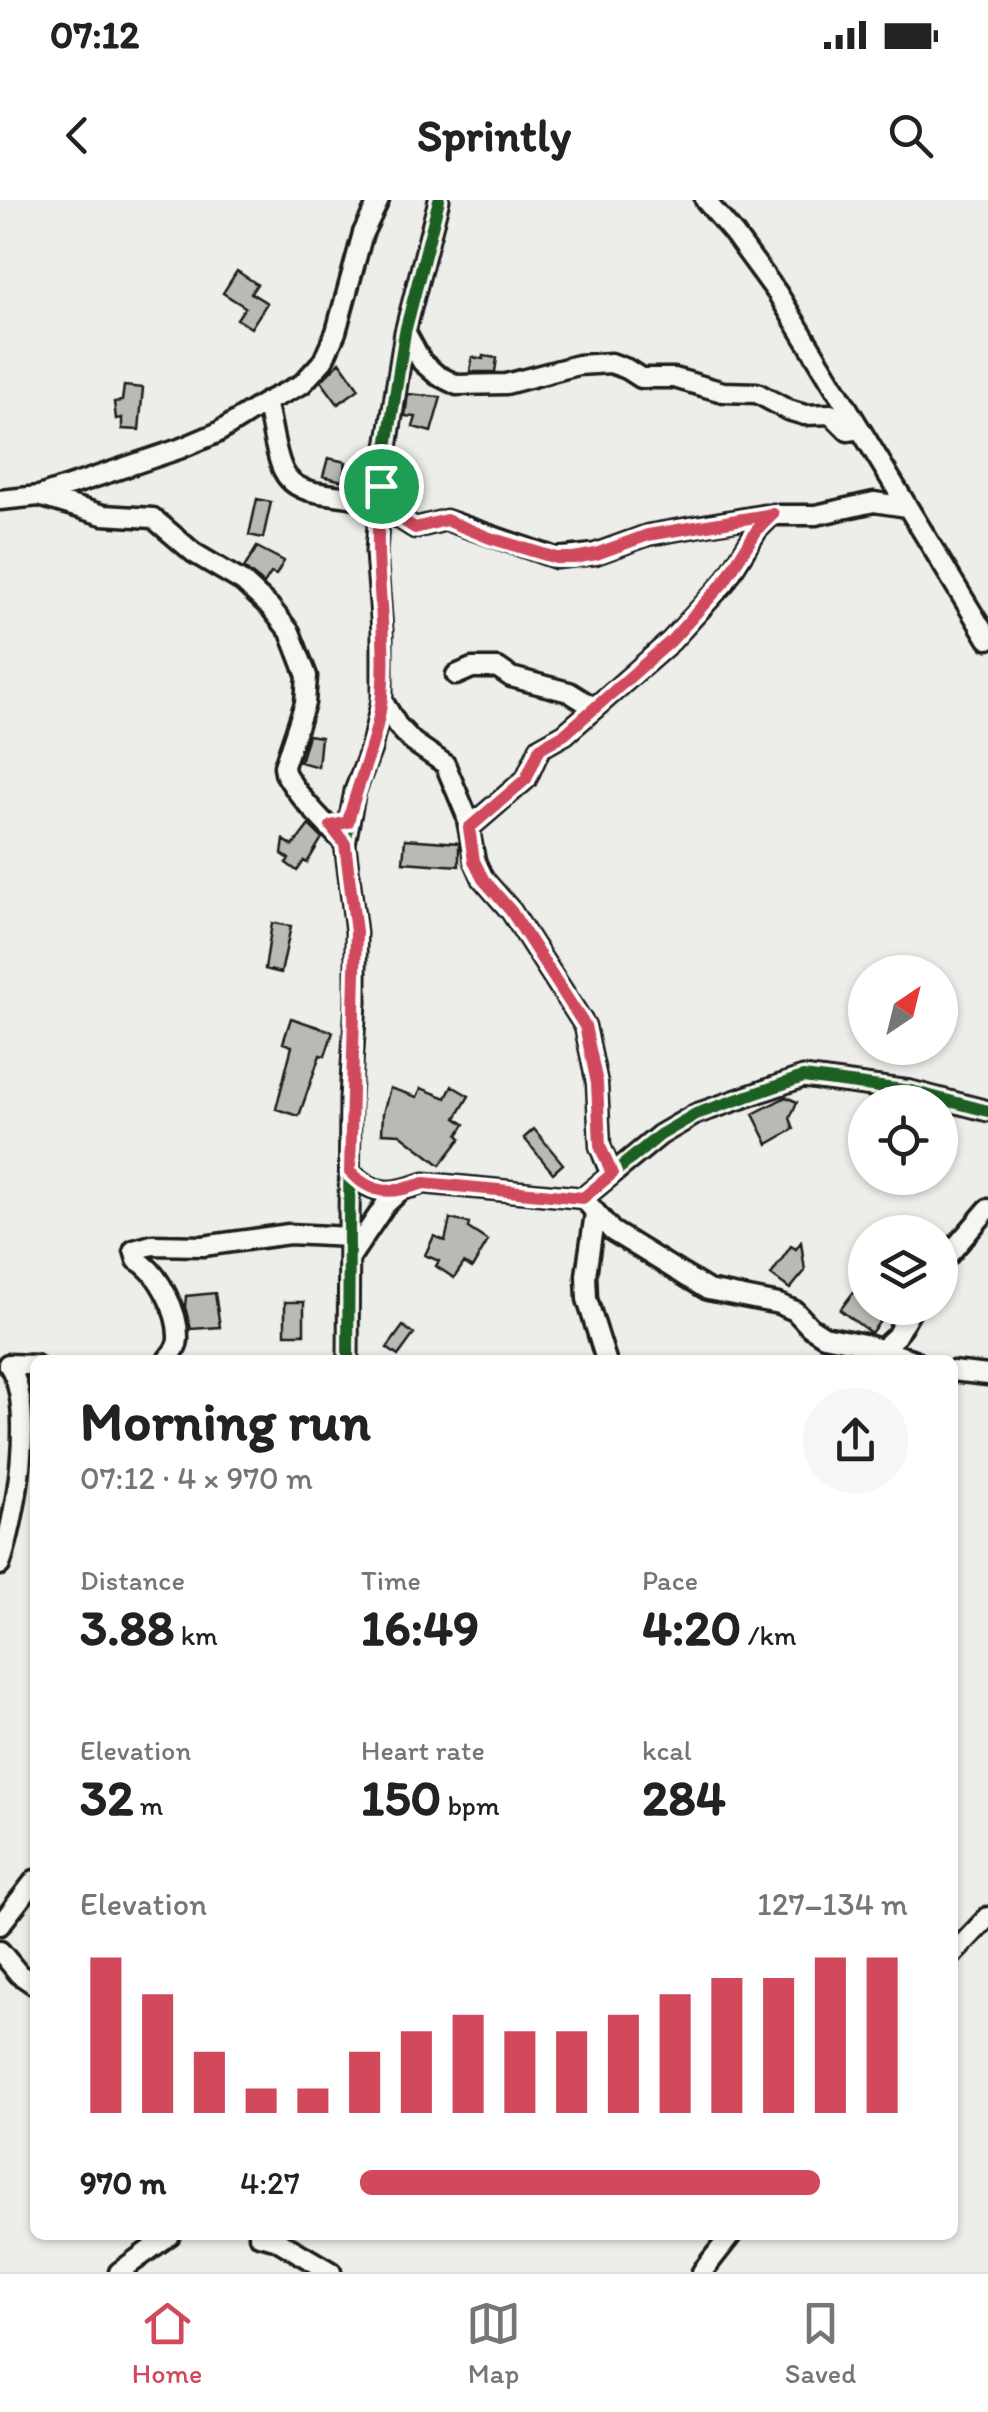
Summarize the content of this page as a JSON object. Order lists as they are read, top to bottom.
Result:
{
  "north": "top right",
  "page": {
    "status": "07:12",
    "header": "Sprintly",
    "heading": ["Morning run", "07:12 · 4 × 970 m"],
    "stats": [
      ["Distance", "3.88 km"],
      ["Time", "16:49"],
      ["Pace", "4:20 /km"],
      ["Elevation", "32 m"],
      ["Heart rate", "150 bpm"],
      ["kcal", "284"]
    ],
    "chart": ["Elevation", "127–134 m"],
    "list": [
      {
        "name": "970 m",
        "note": "4:27"
      }
    ],
    "tabs": ["Home", "Map", "Saved"]
  }
}
